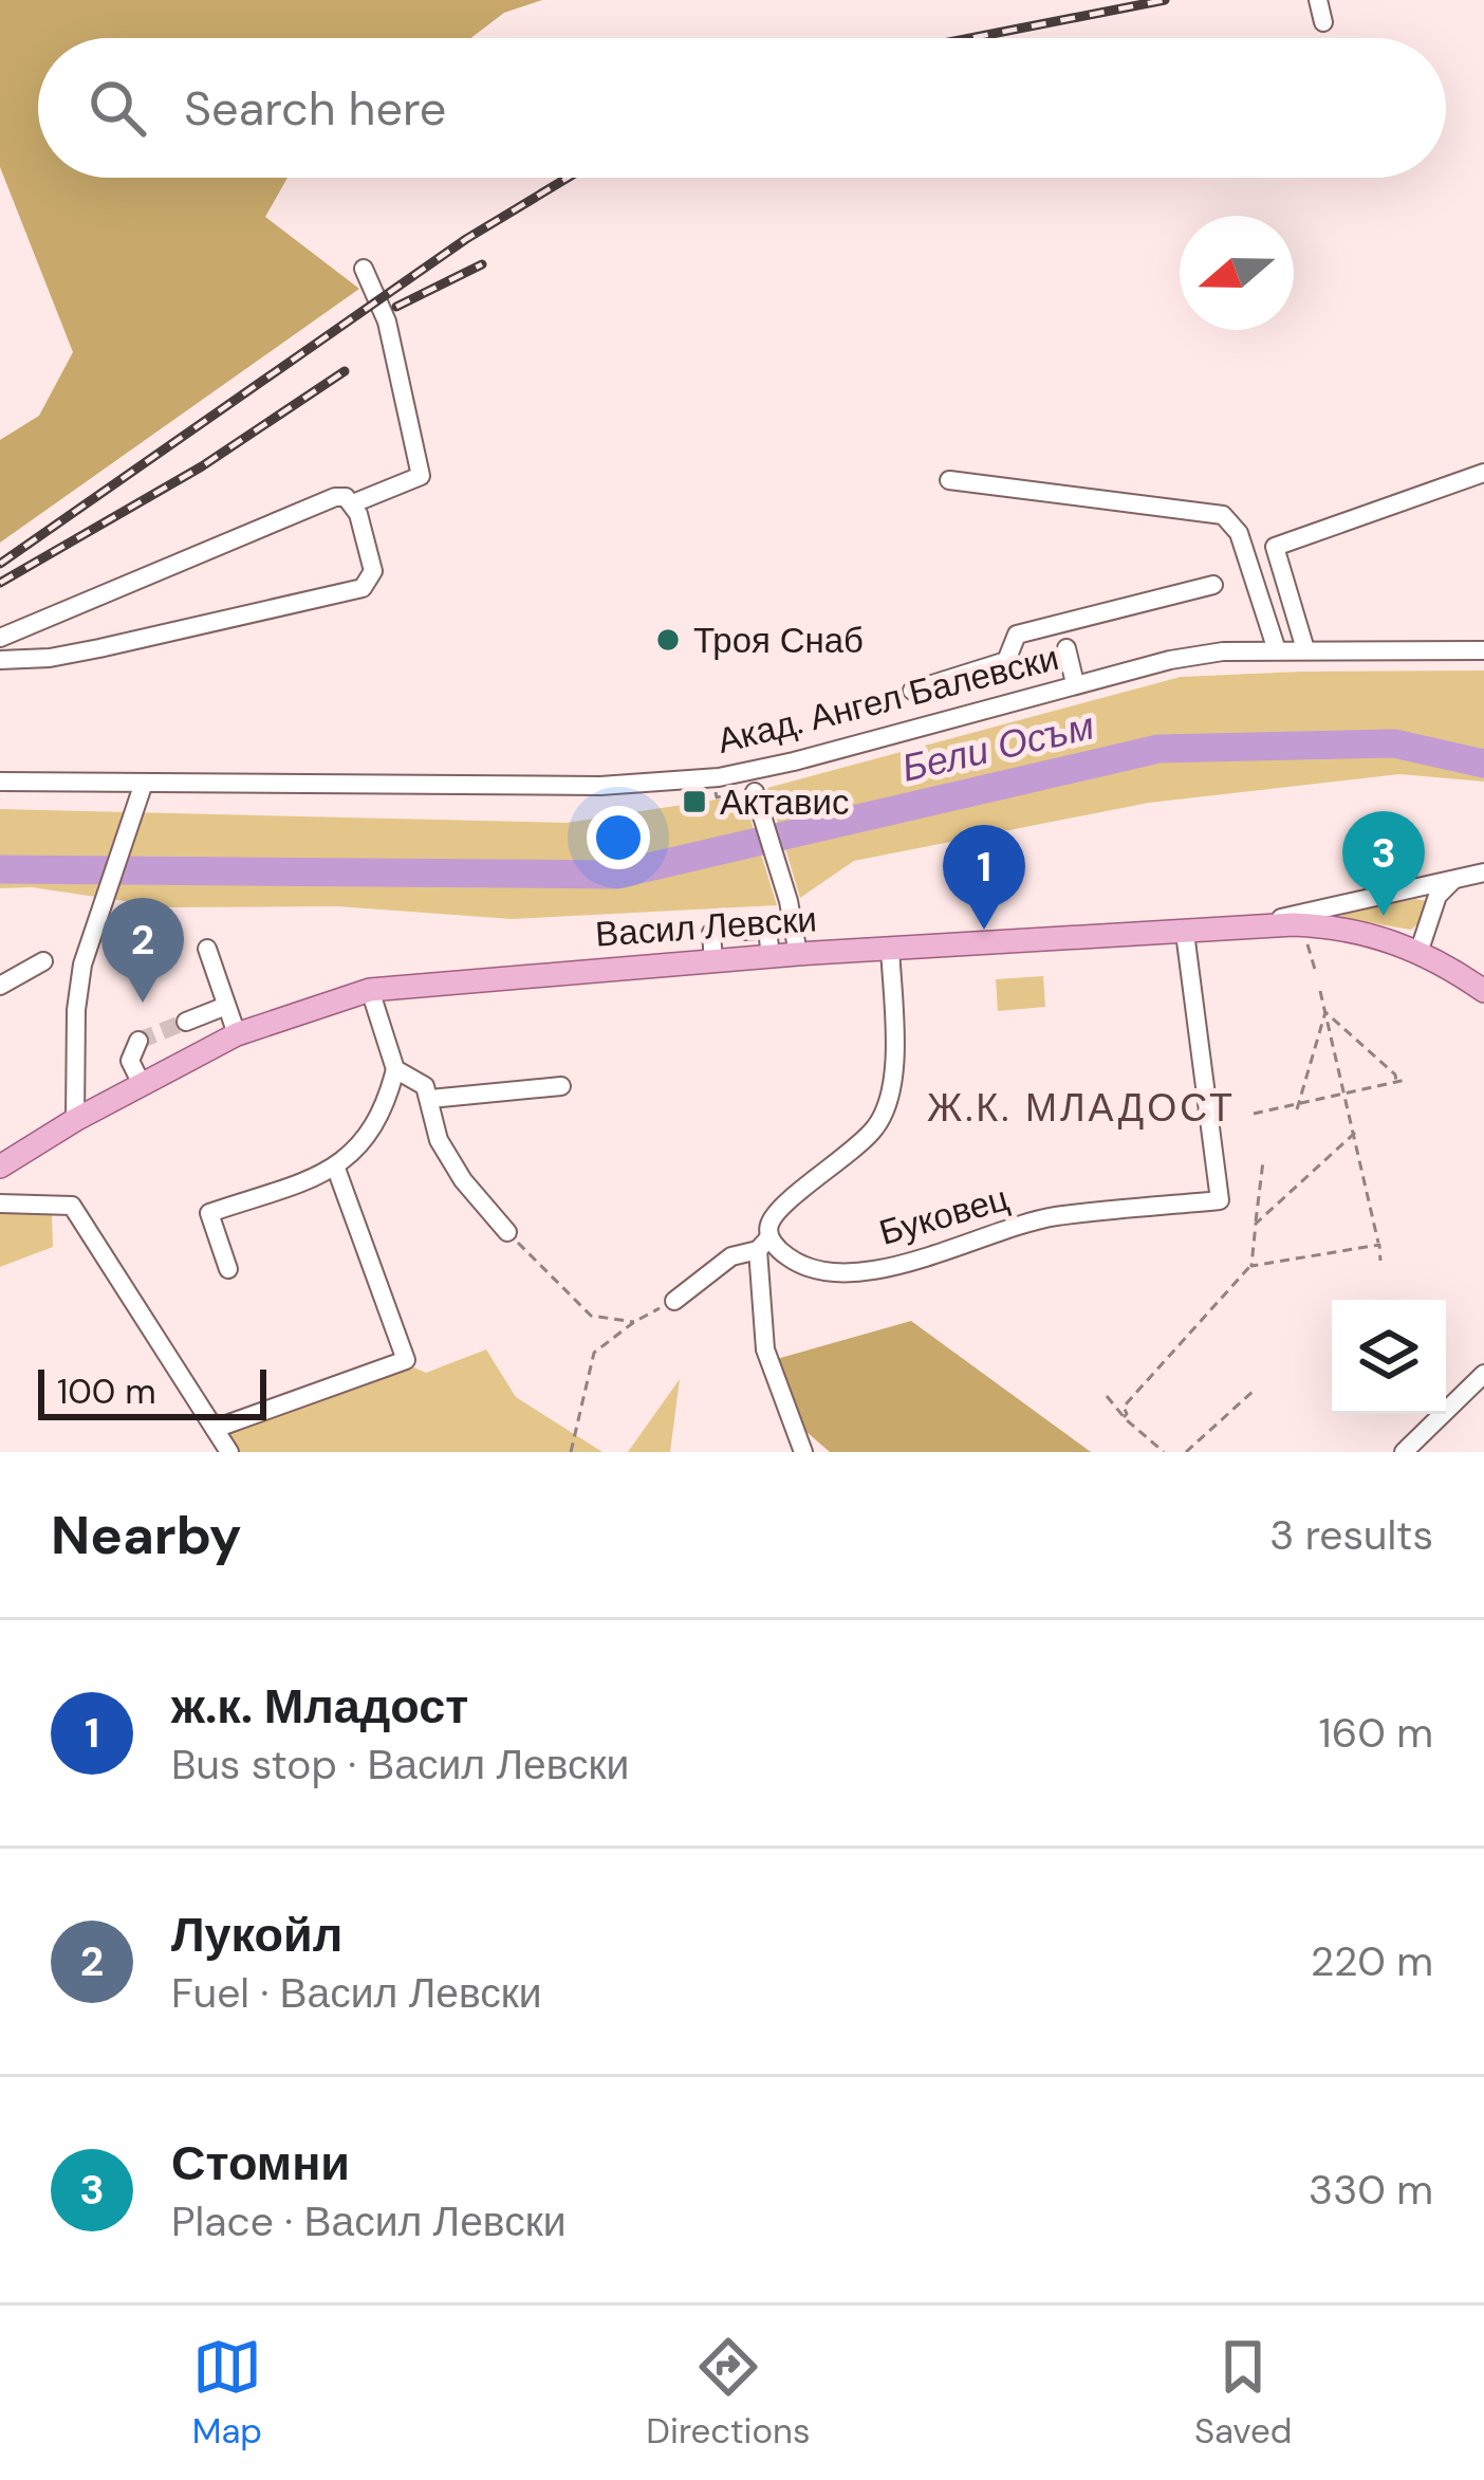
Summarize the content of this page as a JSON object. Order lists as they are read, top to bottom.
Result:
{
  "streets": {
    "main road": ["Васил Левски"],
    "street": ["Акад. Ангел Балевски", "Буковец"]
  },
  "crossings": [
    ["Васил Левски", "Буковец"]
  ],
  "districts": ["Ж.К. МЛАДОСТ"],
  "water": ["Бели Осъм"],
  "places": {
    "other": ["Троя Снаб"],
    "transit": ["Актавис"]
  },
  "scale_bar": "100 m",
  "north": "left",
  "page": {
    "search": "Search here",
    "pins": ["3", "1", "2"],
    "scale": "100 m",
    "heading": ["Nearby", "3 results"],
    "list": [
      {
        "mark": "1",
        "name": "ж.к. Младост",
        "note": "Bus stop · Васил Левски",
        "value": "160 m"
      },
      {
        "mark": "2",
        "name": "Лукойл",
        "note": "Fuel · Васил Левски",
        "value": "220 m"
      },
      {
        "mark": "3",
        "name": "Стомни",
        "note": "Place · Васил Левски",
        "value": "330 m"
      }
    ],
    "nav": ["Map", "Directions", "Saved"]
  }
}
